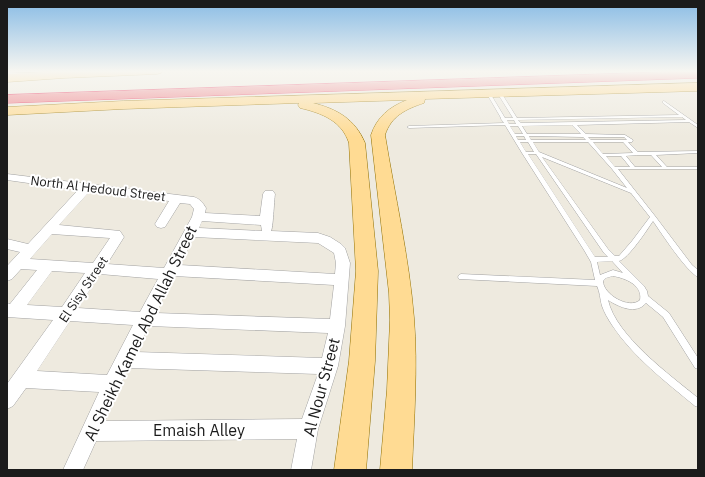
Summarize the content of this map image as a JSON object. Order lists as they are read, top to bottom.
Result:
{
  "streets": {
    "street": [
      "North Al Hedoud Street",
      "El Sisy Street",
      "Al Sheikh Kamel Abd Allah Street",
      "Al Nour Street",
      "Emaish Alley"
    ]
  },
  "crossings": [
    ["North Al Hedoud Street", "Al Sheikh Kamel Abd Allah Street"],
    ["Al Sheikh Kamel Abd Allah Street", "Emaish Alley"],
    ["Al Nour Street", "Emaish Alley"]
  ]
}
